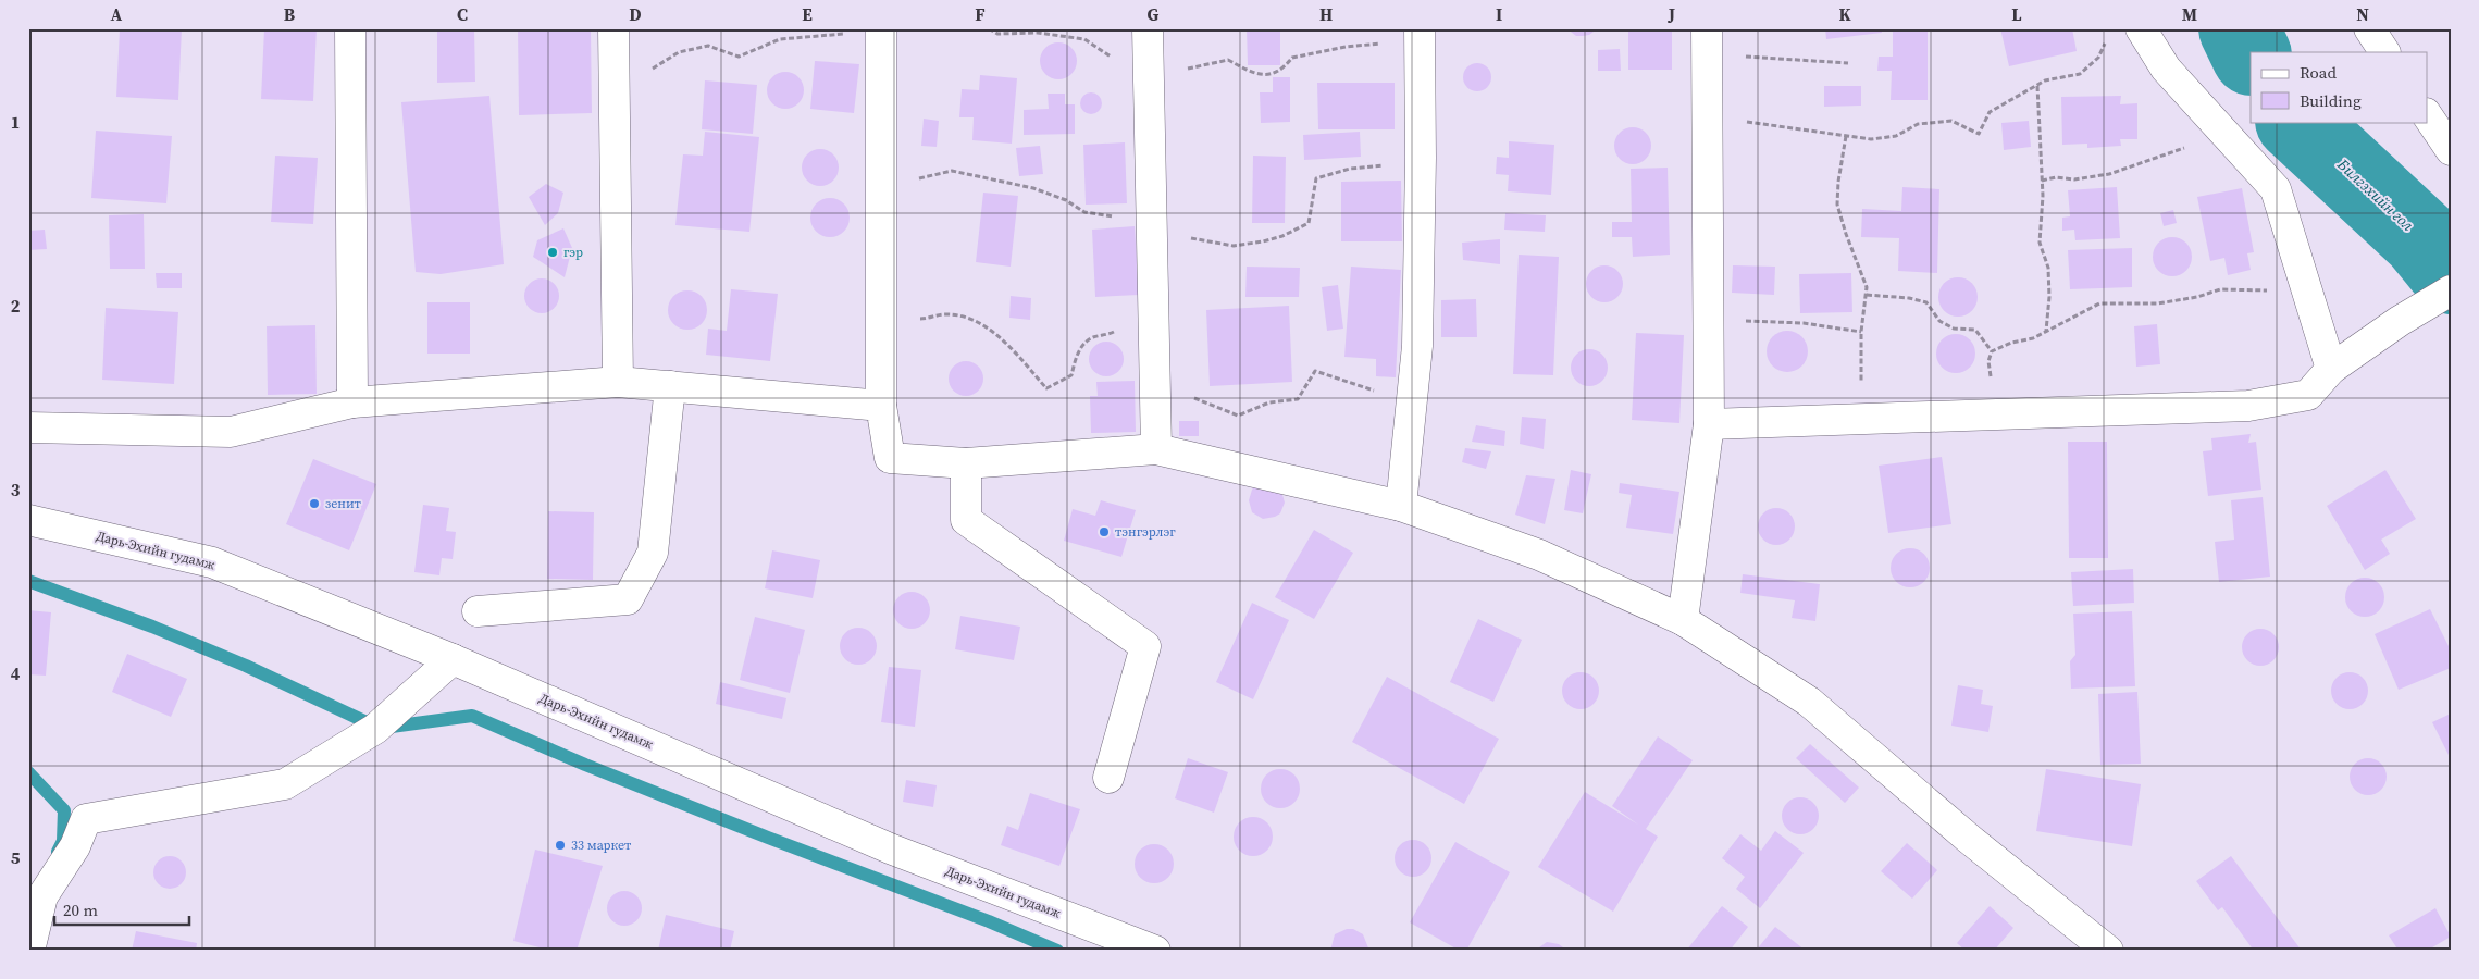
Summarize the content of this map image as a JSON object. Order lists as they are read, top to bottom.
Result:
{
  "streets": {
    "street": ["Дарь-Эхийн гудамж"]
  },
  "water": ["Билгэхийн гол"],
  "places": [
    "гэр",
    "зенит",
    "тэнгэрлэг",
    "33 маркет"
  ],
  "legend": ["Road", "Building"],
  "scale_bar": "20 m",
  "grid": {
    "columns": [
      "A",
      "B",
      "C",
      "D",
      "E",
      "F",
      "G",
      "H",
      "I",
      "J",
      "K",
      "L",
      "M",
      "N"
    ],
    "rows": [
      "1",
      "2",
      "3",
      "4",
      "5"
    ]
  }
}
